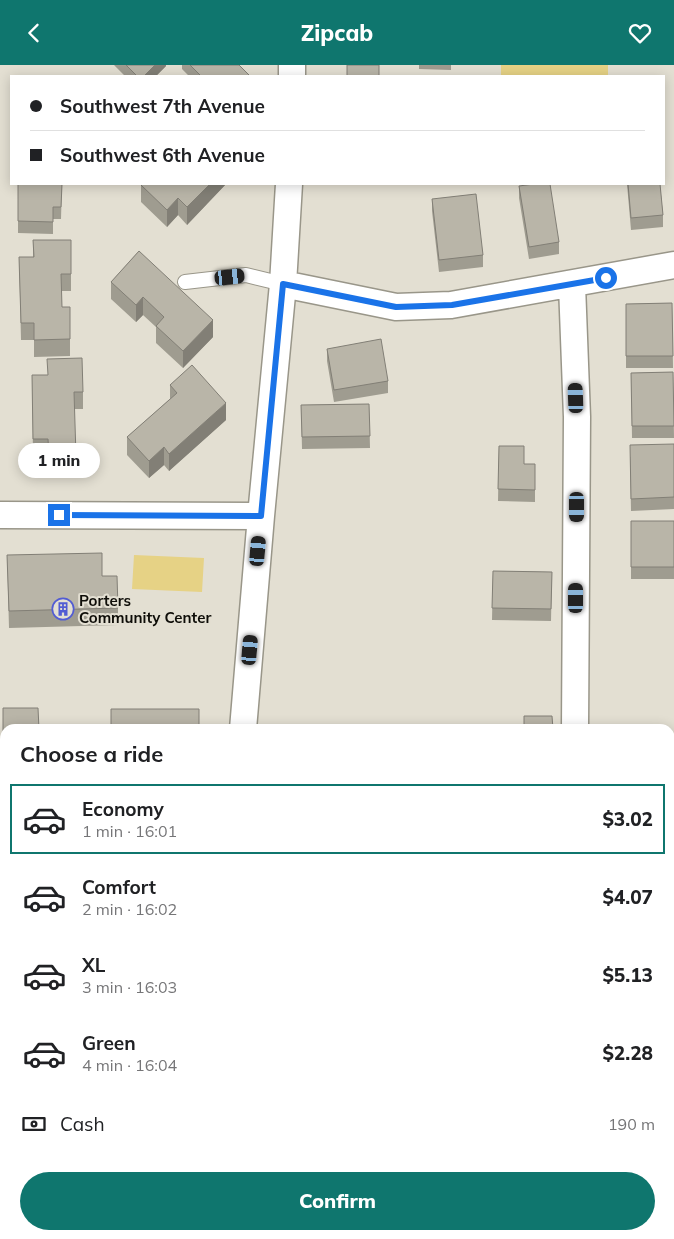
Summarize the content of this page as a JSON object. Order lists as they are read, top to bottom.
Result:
{
  "places": {
    "building": ["Porters Community Center"]
  },
  "page": {
    "header": "Zipcab",
    "banner": ["Southwest 7th Avenue", "Southwest 6th Avenue"],
    "bubble": "1 min",
    "heading": "Choose a ride",
    "list": [
      {
        "name": "Economy",
        "note": "1 min · 16:01",
        "value": "$3.02"
      },
      {
        "name": "Comfort",
        "note": "2 min · 16:02",
        "value": "$4.07"
      },
      {
        "name": "XL",
        "note": "3 min · 16:03",
        "value": "$5.13"
      },
      {
        "name": "Green",
        "note": "4 min · 16:04",
        "value": "$2.28"
      }
    ],
    "pay": ["Cash", "190 m"],
    "buttons": "Confirm"
  }
}
